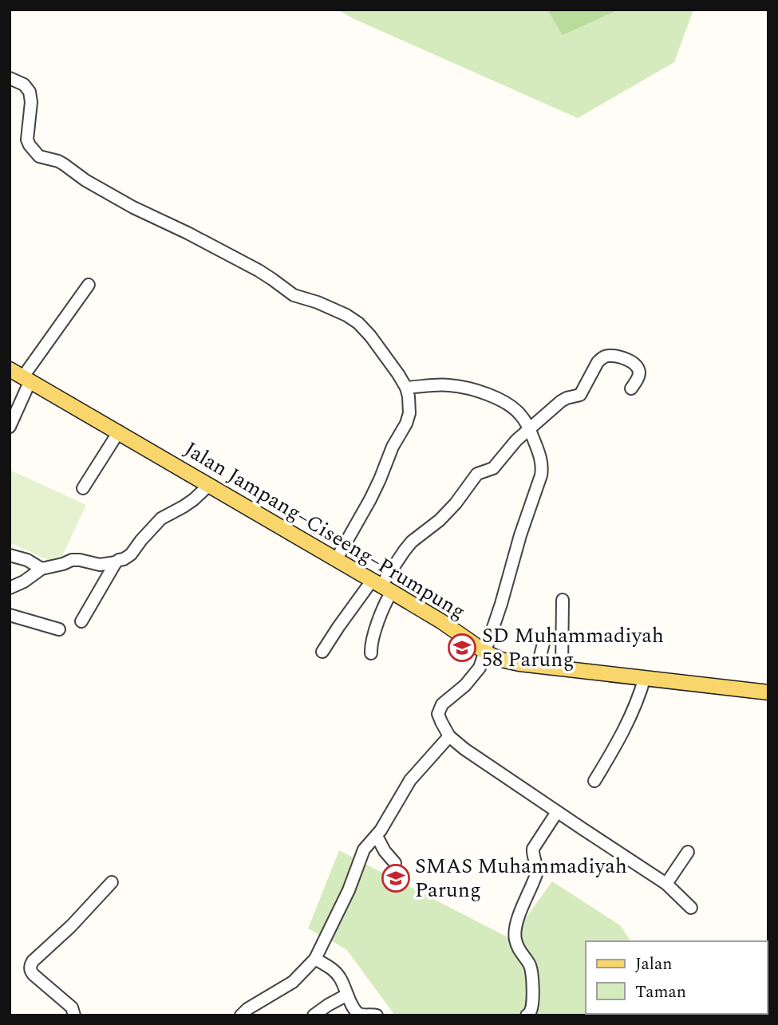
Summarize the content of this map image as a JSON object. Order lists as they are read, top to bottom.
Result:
{
  "streets": {
    "main road": ["Jalan Jampang–Ciseeng–Prumpung"]
  },
  "places": {
    "school or university": ["SD Muhammadiyah 58 Parung", "SMAS Muhammadiyah Parung"]
  },
  "legend": ["Jalan", "Taman"]
}
